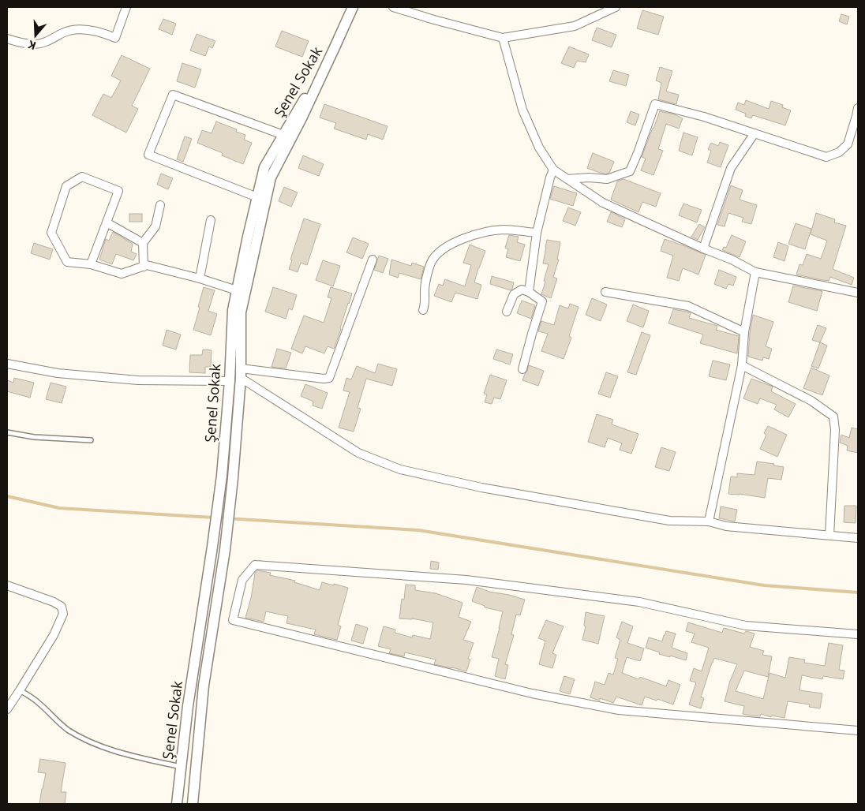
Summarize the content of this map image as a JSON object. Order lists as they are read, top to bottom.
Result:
{
  "streets": {
    "street": ["Şenel Sokak"]
  },
  "north": "bottom"
}
